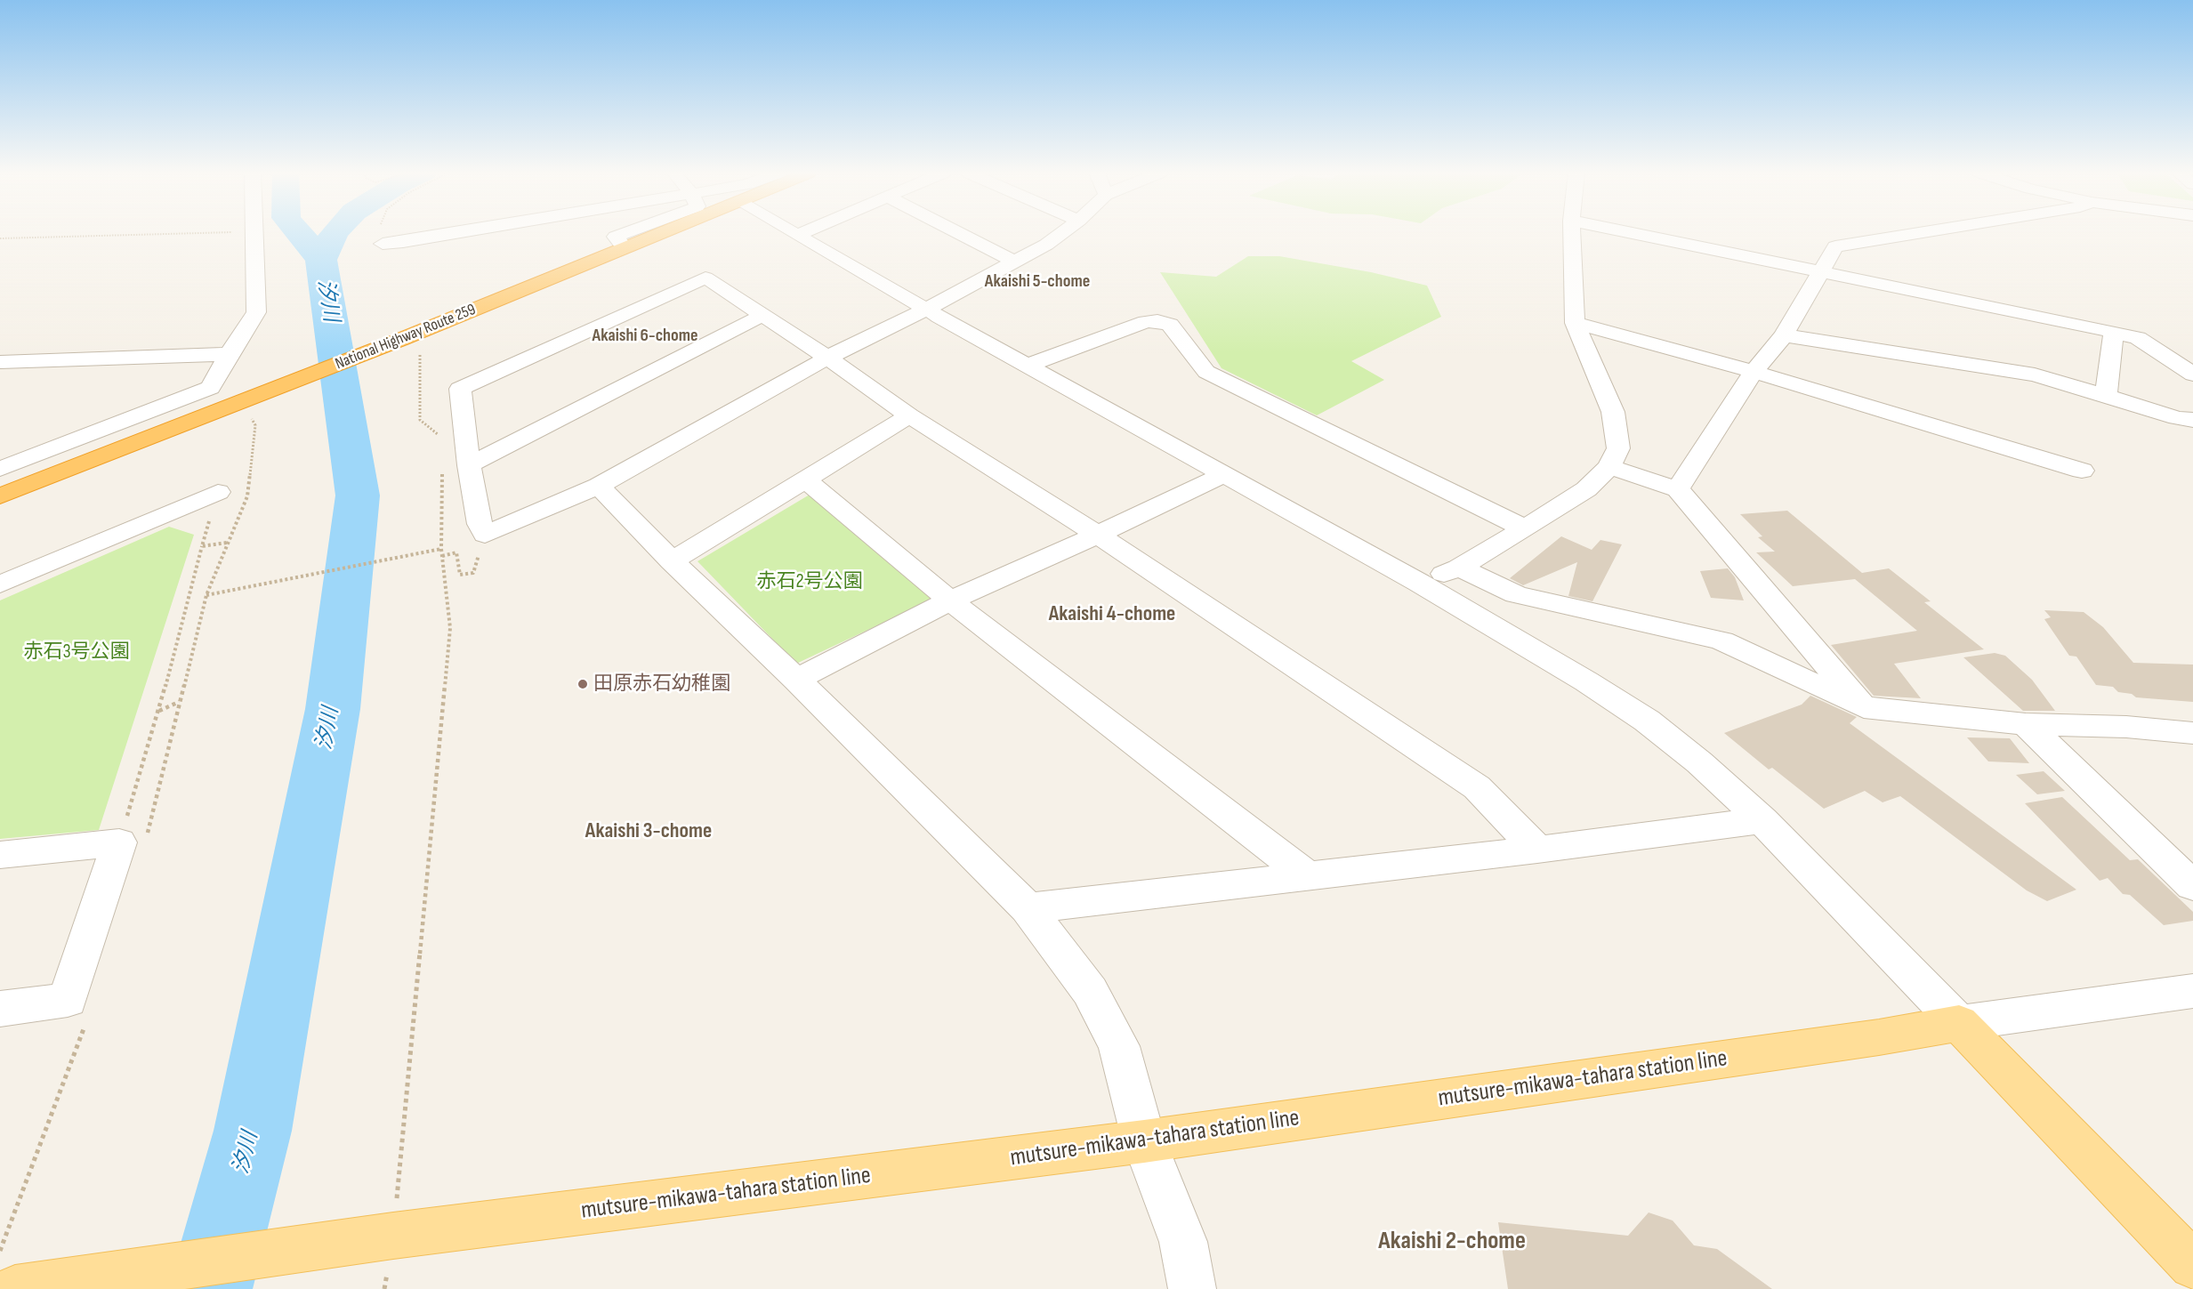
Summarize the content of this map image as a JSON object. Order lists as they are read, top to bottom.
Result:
{
  "streets": {
    "highway": ["National Highway Route 259"],
    "main road": ["mutsure-mikawa-tahara station line"]
  },
  "districts": [
    "Akaishi 5-chome",
    "Akaishi 6-chome",
    "Akaishi 4-chome",
    "Akaishi 3-chome",
    "Akaishi 2-chome"
  ],
  "water": ["汐川"],
  "parks": ["赤石2号公園", "赤石3号公園"],
  "places": ["田原赤石幼稚園"]
}
